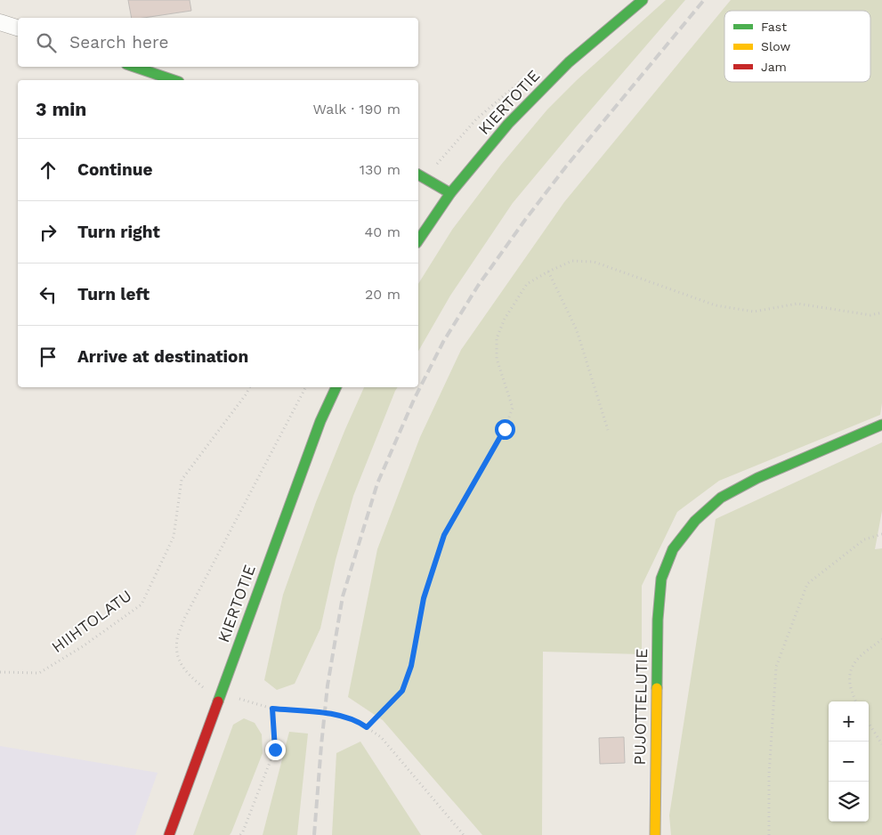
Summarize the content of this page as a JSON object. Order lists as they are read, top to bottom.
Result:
{
  "streets": {
    "street": ["KIERTOTIE", "PUJOTTELUTIE"],
    "path": ["HIIHTOLATU"]
  },
  "legend": ["Fast", "Slow", "Jam"],
  "page": {
    "search": "Search here",
    "heading": ["3 min", "Walk · 190 m"],
    "list": [
      ["Continue", "130 m"],
      ["Turn right", "40 m"],
      ["Turn left", "20 m"],
      "Arrive at destination"
    ],
    "map_buttons": ["+", "−"]
  }
}
